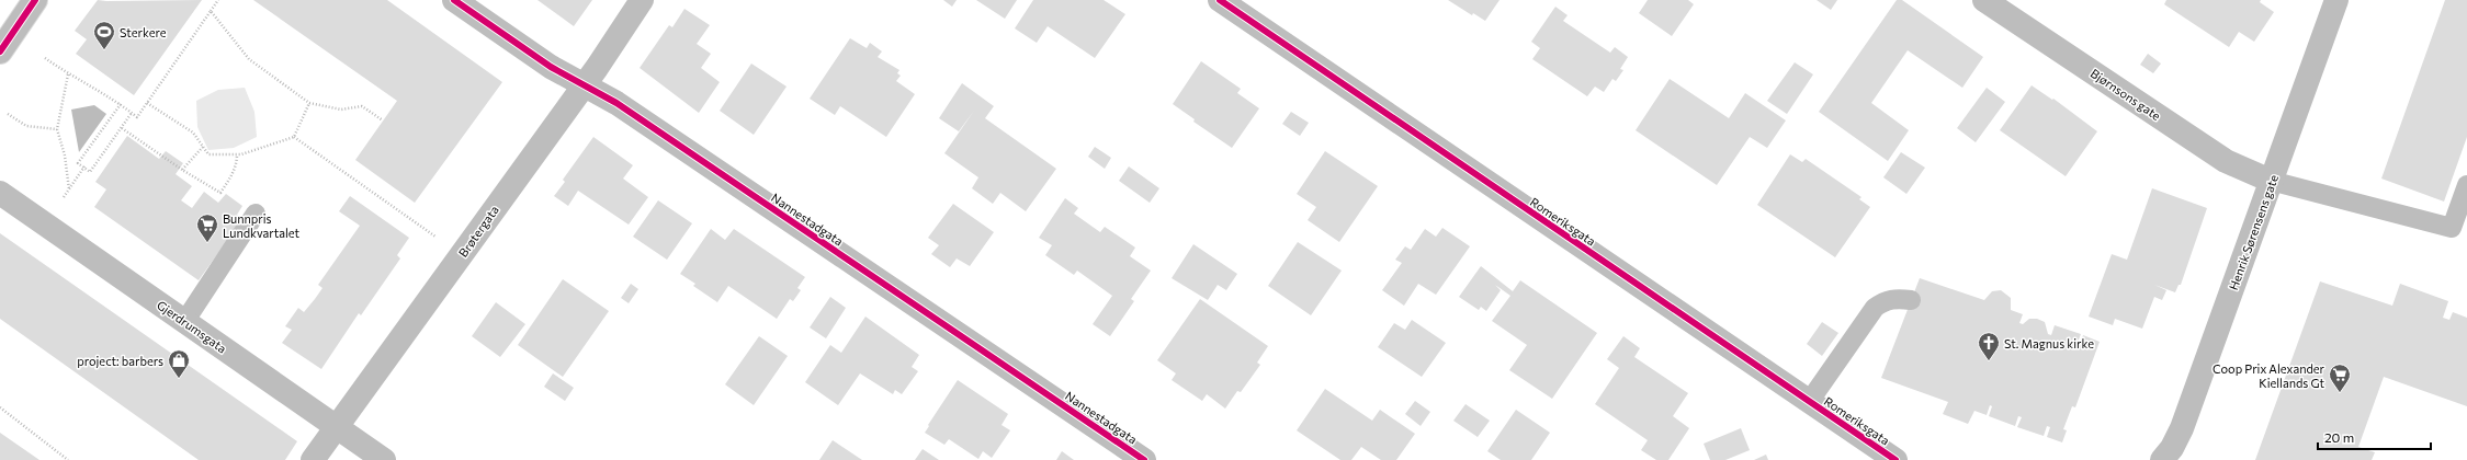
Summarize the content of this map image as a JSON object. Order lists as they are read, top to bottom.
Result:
{
  "streets": {
    "street": [
      "Bjørnsons gate",
      "Nannestadgata",
      "Romeriksgata",
      "Brøtergata",
      "Henrik Sørensens gate",
      "Gjerdrumsgata"
    ]
  },
  "crossings": [
    ["Bjørnsons gate", "Henrik Sørensens gate"],
    ["Nannestadgata", "Brøtergata"],
    ["Brøtergata", "Gjerdrumsgata"]
  ],
  "places": {
    "sports": ["Sterkere"],
    "supermarket": ["Bunnpris Lundkvartalet", "Coop Prix Alexander Kiellands Gt"],
    "church": ["St. Magnus kirke"],
    "shop": ["project: barbers"]
  },
  "scale_bar": "20 m"
}
